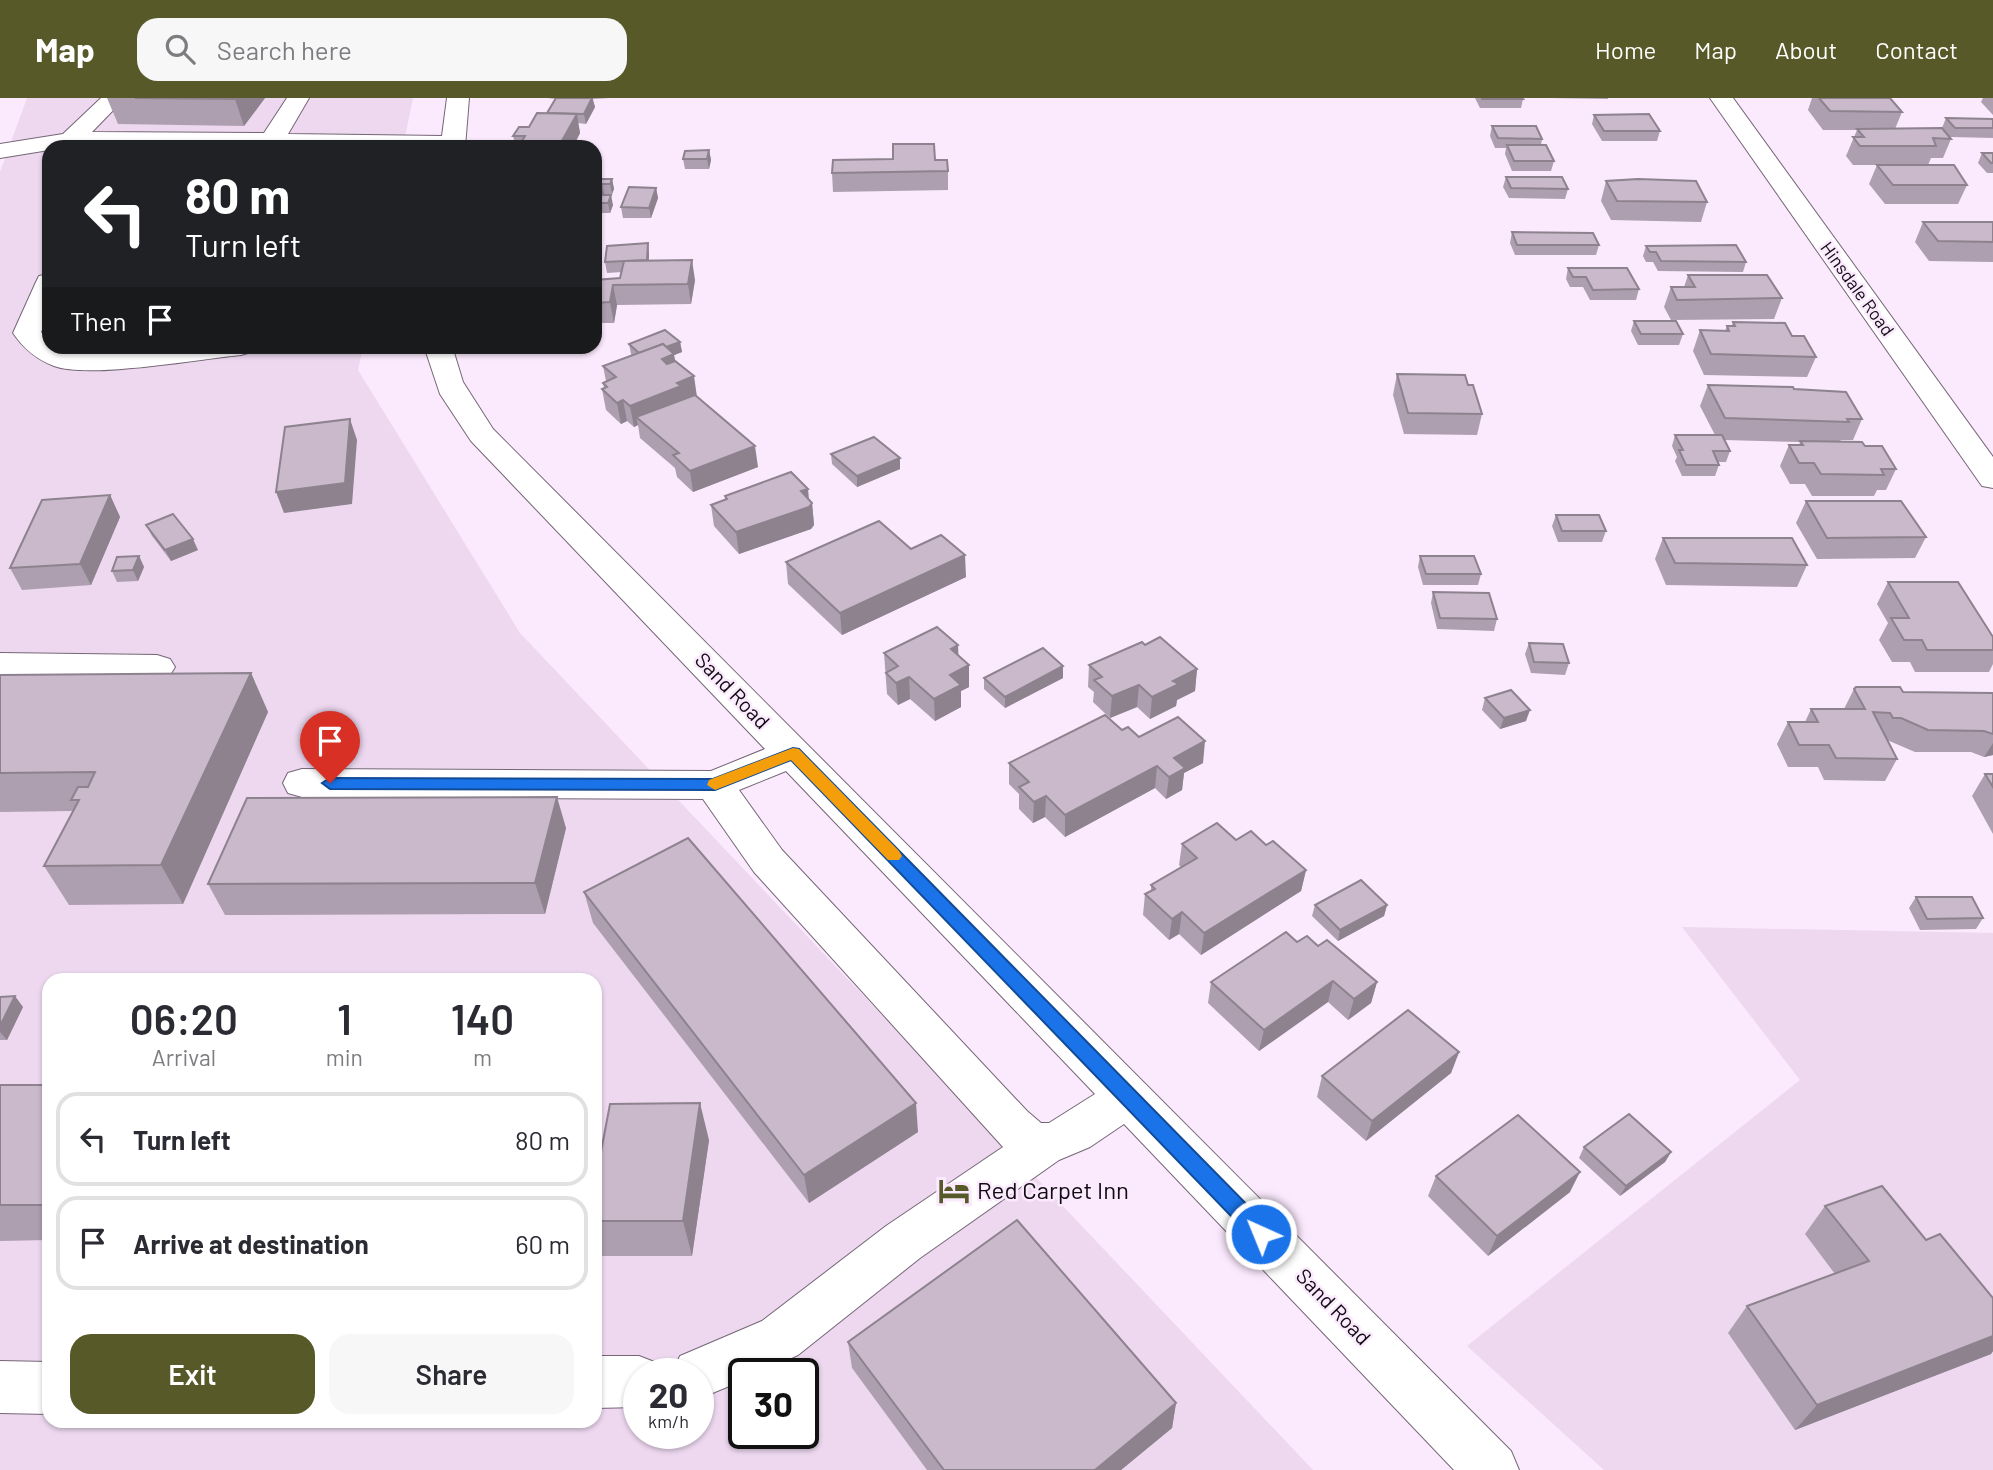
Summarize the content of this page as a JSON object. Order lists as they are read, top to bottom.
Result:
{
  "streets": {
    "street": ["Hinsdale Road", "Sand Road"]
  },
  "places": {
    "hotel": ["Red Carpet Inn"]
  },
  "page": {
    "header": "Map",
    "search": "Search here",
    "nav": [
      "Home",
      "Map",
      "About",
      "Contact"
    ],
    "turn": ["80 m", "Turn left"],
    "then": "Then",
    "eta": [
      "06:20",
      "Arrival",
      "1",
      "min",
      "140",
      "m"
    ],
    "list": [
      {
        "name": "Turn left",
        "value": "80 m"
      },
      {
        "name": "Arrive at destination",
        "value": "60 m"
      }
    ],
    "buttons": ["Exit", "Share"],
    "speed": "20 km/h",
    "limit": "30"
  }
}
